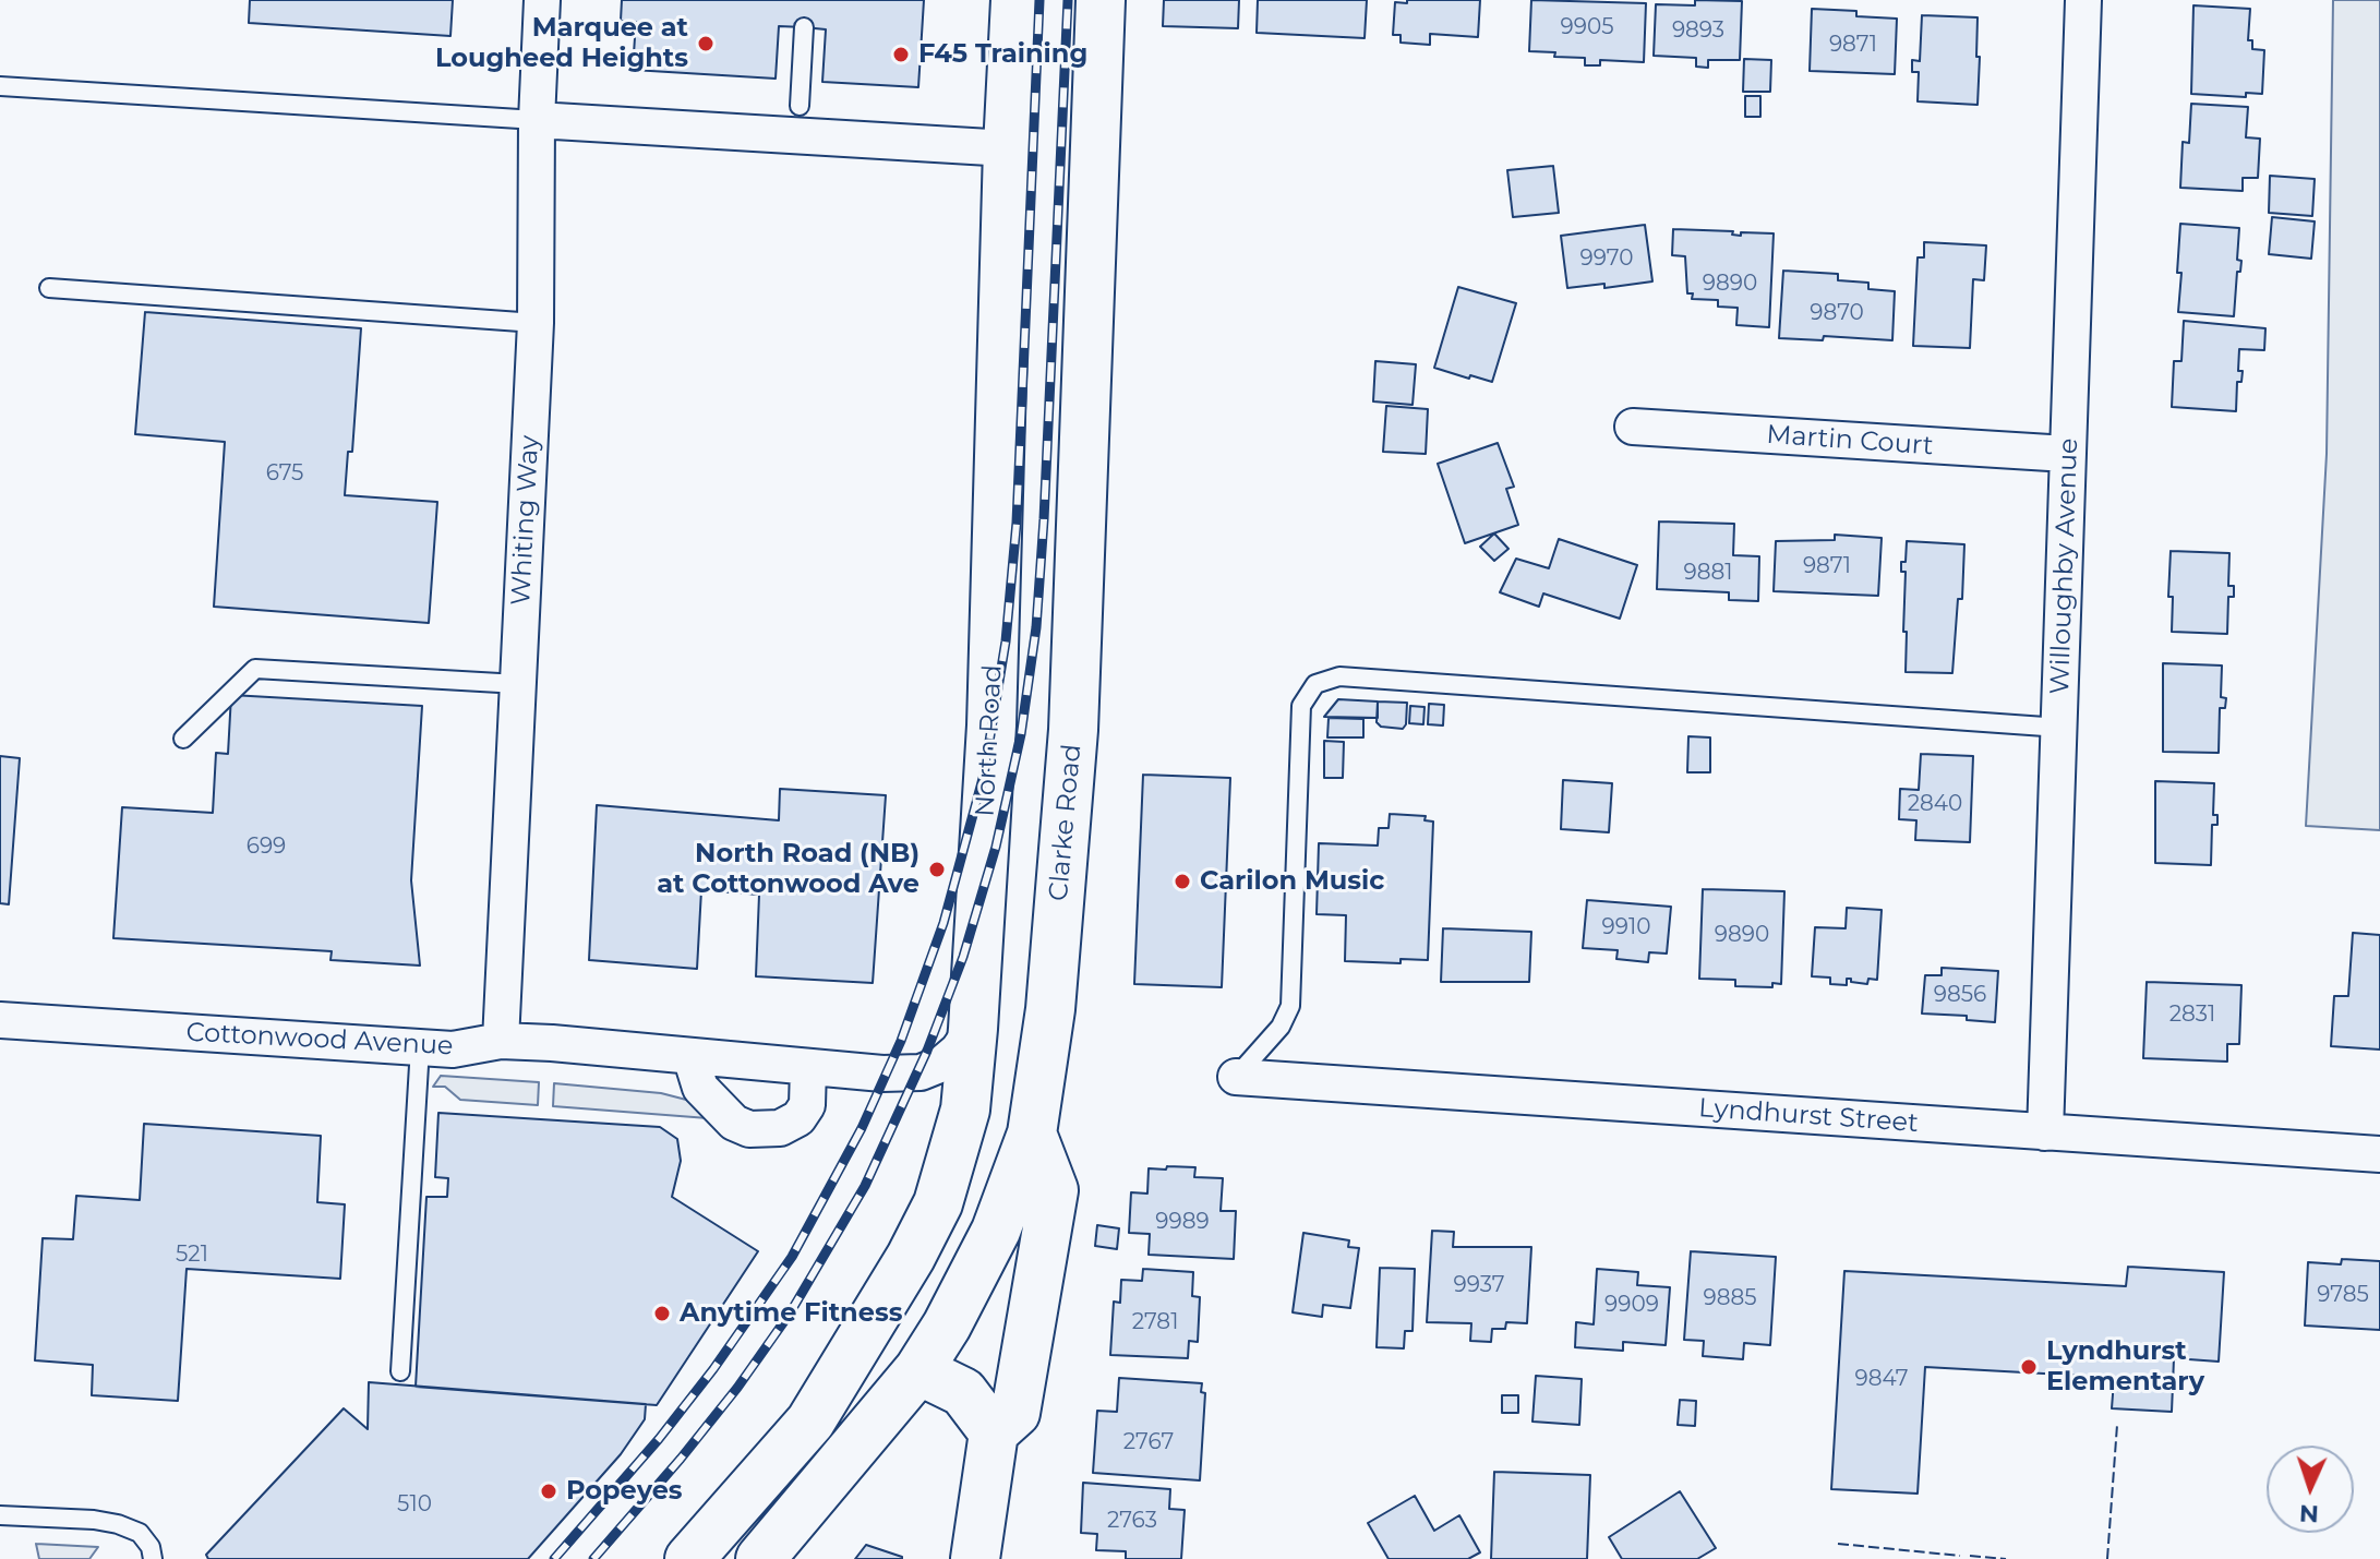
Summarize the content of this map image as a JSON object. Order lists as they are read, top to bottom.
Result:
{
  "streets": {
    "main road": ["North Road", "Clarke Road"],
    "street": [
      "Martin Court",
      "Whiting Way",
      "Willoughby Avenue",
      "Cottonwood Avenue",
      "Lyndhurst Street"
    ]
  },
  "crossings": [
    ["Martin Court", "Willoughby Avenue"],
    ["Whiting Way", "Cottonwood Avenue"],
    ["Willoughby Avenue", "Lyndhurst Street"],
    ["North Road", "Cottonwood Avenue"]
  ],
  "places": [
    "Marquee at Lougheed Heights",
    "F45 Training",
    "North Road (NB) at Cottonwood Ave",
    "Carilon Music",
    "Anytime Fitness",
    "Lyndhurst Elementary",
    "Popeyes"
  ],
  "house_numbers": [
    "9905",
    "9893",
    "9871",
    "9970",
    "9890",
    "9870",
    "675",
    "9871",
    "9881",
    "2840",
    "699",
    "9910",
    "9890",
    "9856",
    "2831",
    "9989",
    "521",
    "9937",
    "9785",
    "9885",
    "9909",
    "2781",
    "9847",
    "2767",
    "510",
    "2763"
  ],
  "north": "bottom"
}
